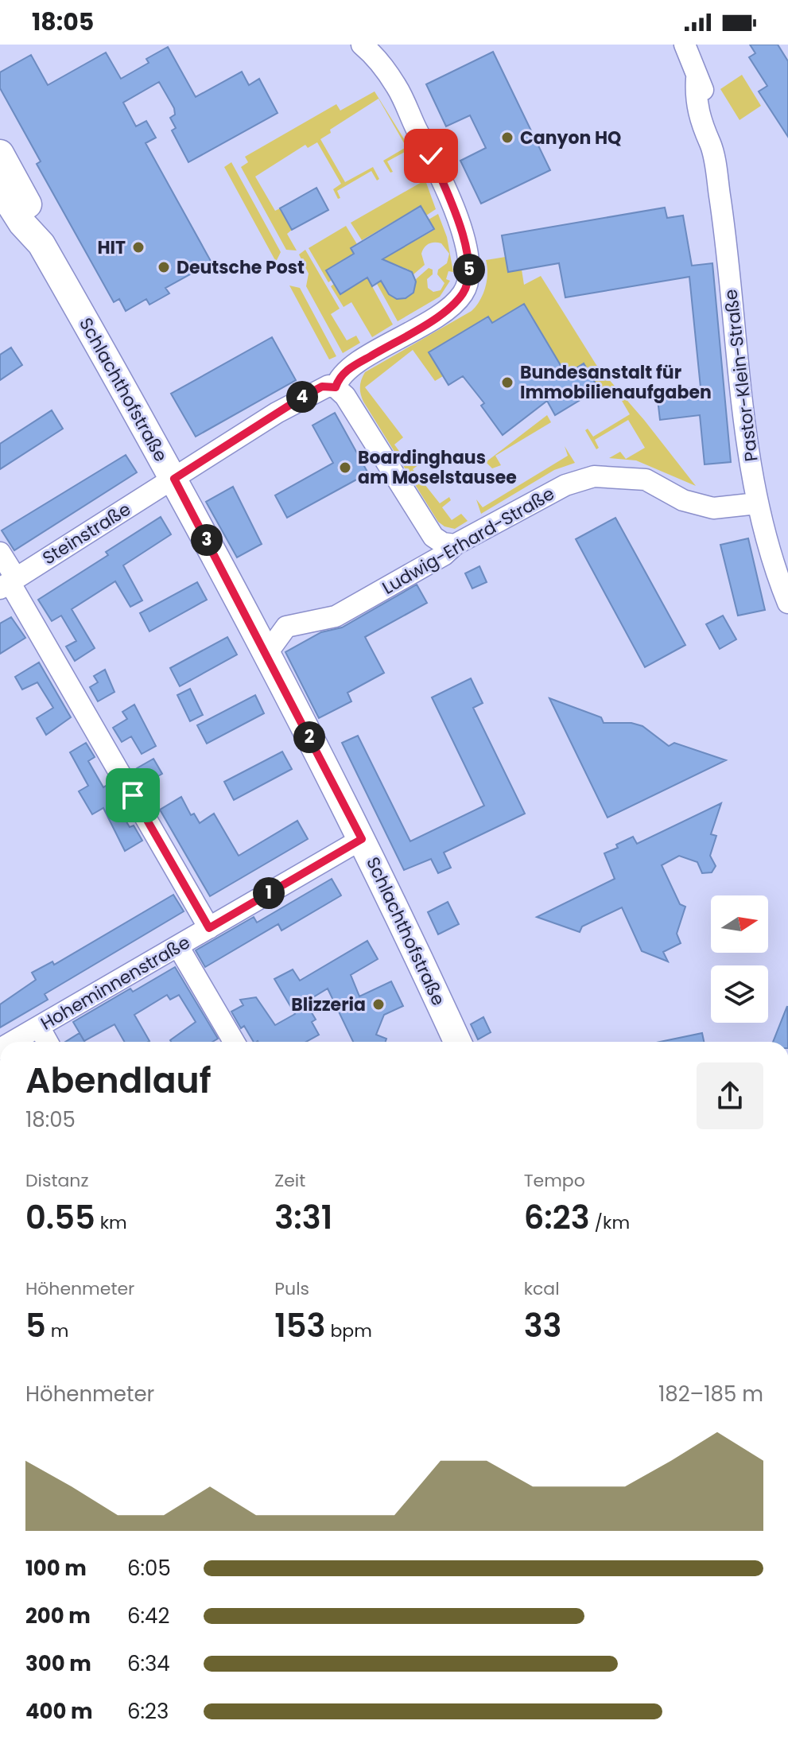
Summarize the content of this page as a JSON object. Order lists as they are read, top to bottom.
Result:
{
  "streets": {
    "main road": ["Schlachthofstraße"],
    "street": [
      "Pastor-Klein-Straße",
      "Steinstraße",
      "Ludwig-Erhard-Straße",
      "Hoheminnenstraße"
    ]
  },
  "crossings": [
    ["Pastor-Klein-Straße", "Ludwig-Erhard-Straße"],
    ["Schlachthofstraße", "Steinstraße"],
    ["Schlachthofstraße", "Ludwig-Erhard-Straße"],
    ["Schlachthofstraße", "Hoheminnenstraße"]
  ],
  "places": [
    "Canyon HQ",
    "HIT",
    "Deutsche Post",
    "Bundesanstalt für Immobilienaufgaben",
    "Boardinghaus am Moselstausee",
    "Blizzeria"
  ],
  "north": "right",
  "page": {
    "status": "18:05",
    "pins": [
      "5",
      "4",
      "3",
      "2",
      "1"
    ],
    "heading": ["Abendlauf", "18:05"],
    "stats": [
      ["Distanz", "0.55 km"],
      ["Zeit", "3:31"],
      ["Tempo", "6:23 /km"],
      ["Höhenmeter", "5 m"],
      ["Puls", "153 bpm"],
      ["kcal", "33"]
    ],
    "chart": ["Höhenmeter", "182–185 m"],
    "list": [
      {
        "name": "100 m",
        "note": "6:05"
      },
      {
        "name": "200 m",
        "note": "6:42"
      },
      {
        "name": "300 m",
        "note": "6:34"
      },
      {
        "name": "400 m",
        "note": "6:23"
      }
    ]
  }
}
